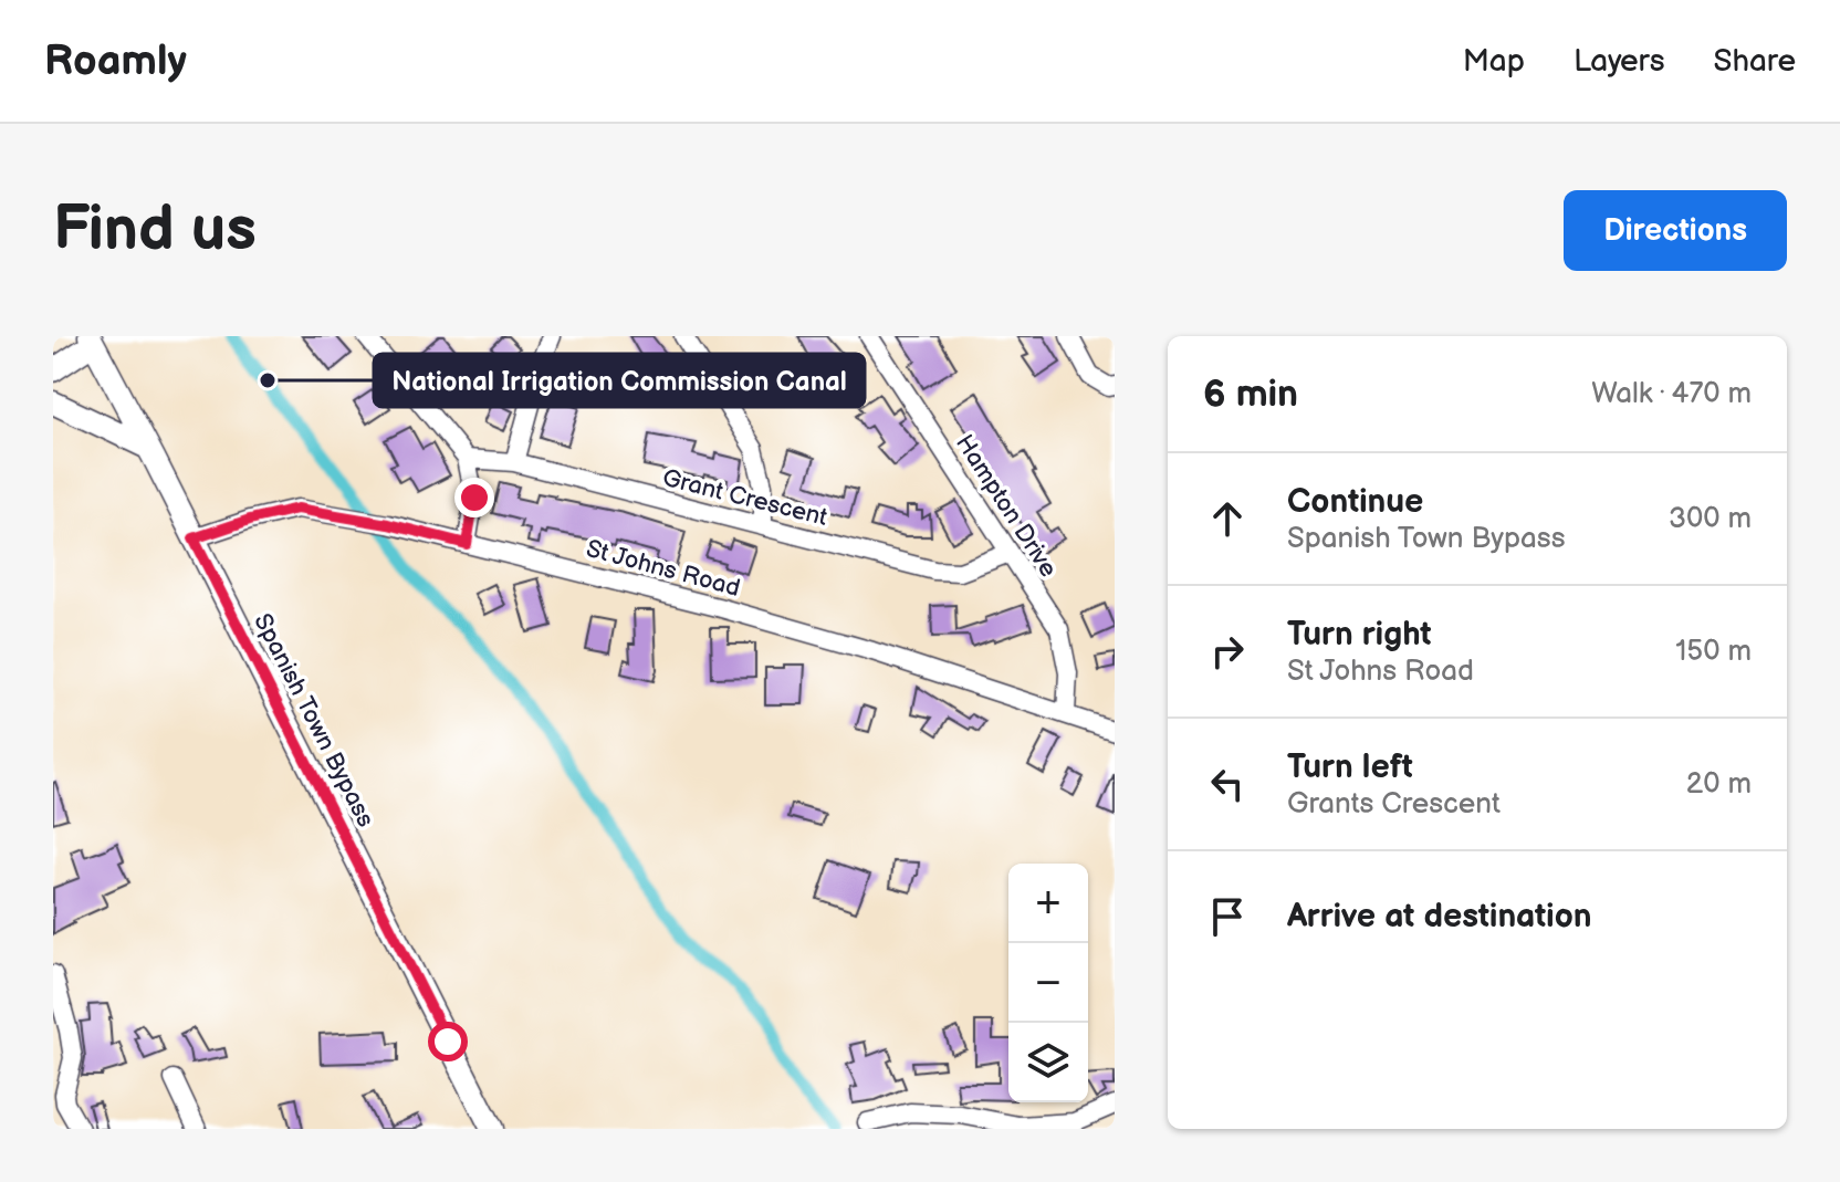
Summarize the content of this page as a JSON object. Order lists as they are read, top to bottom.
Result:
{
  "streets": {
    "main road": ["Spanish Town Bypass"],
    "street": ["Grant Crescent", "Hampton Drive", "St Johns Road"]
  },
  "crossings": [
    ["Grant Crescent", "Hampton Drive"],
    ["Hampton Drive", "St Johns Road"],
    ["St Johns Road", "Spanish Town Bypass"]
  ],
  "places": ["National Irrigation Commission Canal"],
  "page": {
    "header": "Roamly",
    "nav": ["Map", "Layers", "Share"],
    "buttons": "Directions",
    "title": "Find us",
    "heading": ["6 min", "Walk · 470 m"],
    "list": [
      ["Continue", "Spanish Town Bypass", "300 m"],
      ["Turn right", "St Johns Road", "150 m"],
      ["Turn left", "Grants Crescent", "20 m"],
      "Arrive at destination"
    ],
    "map_buttons": ["+", "−"]
  }
}
